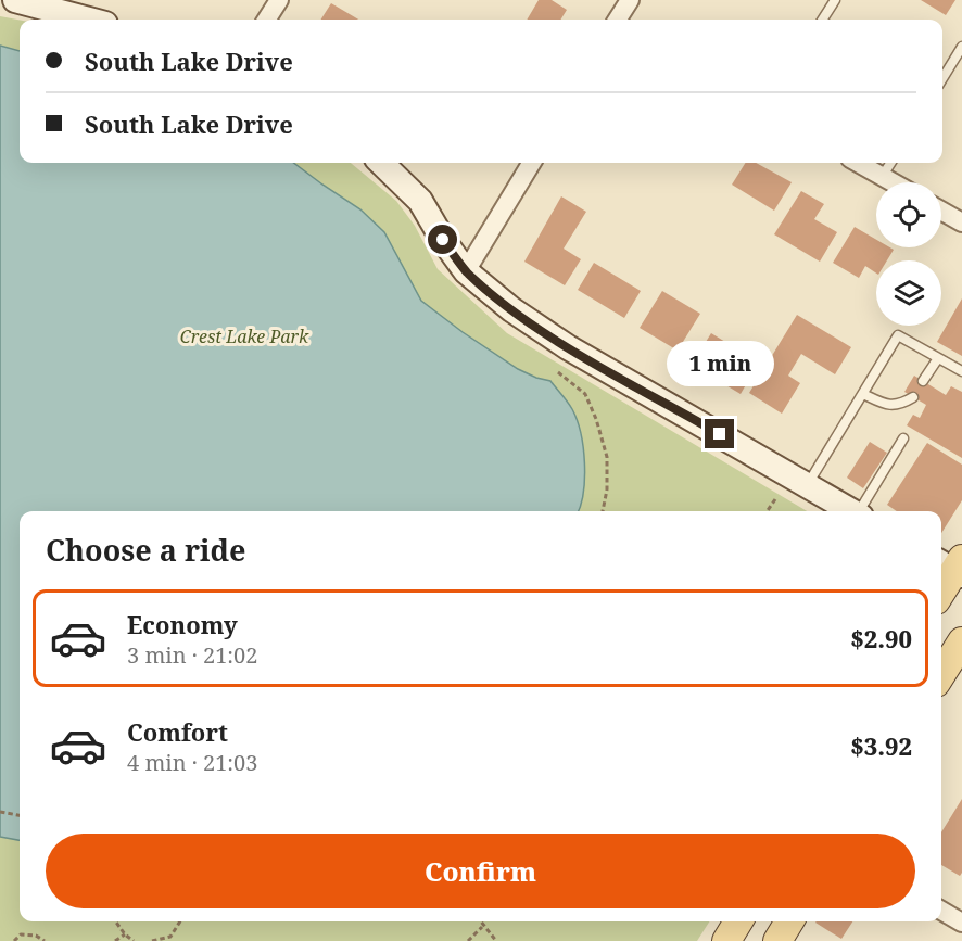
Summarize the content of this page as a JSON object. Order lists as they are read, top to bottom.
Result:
{
  "parks": ["Crest Lake Park"],
  "page": {
    "banner": ["South Lake Drive", "South Lake Drive"],
    "bubble": "1 min",
    "heading": "Choose a ride",
    "list": [
      {
        "name": "Economy",
        "note": "3 min · 21:02",
        "value": "$2.90"
      },
      {
        "name": "Comfort",
        "note": "4 min · 21:03",
        "value": "$3.92"
      }
    ],
    "buttons": "Confirm"
  }
}
